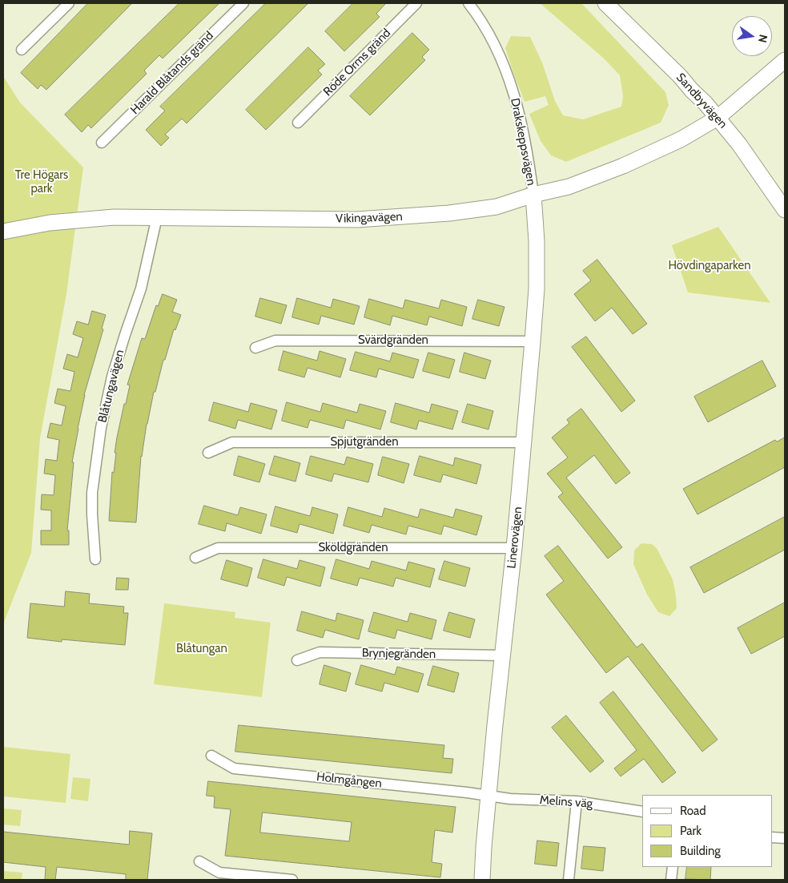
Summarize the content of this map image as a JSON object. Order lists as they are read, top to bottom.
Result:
{
  "streets": {
    "street": [
      "Röde Orms gränd",
      "Harald Blåtands gränd",
      "Sandbyvägen",
      "Drakskeppsvägen",
      "Vikingavägen",
      "Svärdgränden",
      "Blåtungavägen",
      "Spjutgränden",
      "Linerovägen",
      "Sköldgränden",
      "Brynjegränden",
      "Holmgången",
      "Melins väg"
    ]
  },
  "crossings": [
    ["Sandbyvägen", "Vikingavägen"],
    ["Drakskeppsvägen", "Vikingavägen"],
    ["Drakskeppsvägen", "Linerovägen"],
    ["Vikingavägen", "Blåtungavägen"],
    ["Vikingavägen", "Linerovägen"],
    ["Svärdgränden", "Linerovägen"],
    ["Spjutgränden", "Linerovägen"],
    ["Linerovägen", "Sköldgränden"],
    ["Linerovägen", "Brynjegränden"],
    ["Linerovägen", "Holmgången"],
    ["Linerovägen", "Melins väg"],
    ["Holmgången", "Melins väg"]
  ],
  "parks": ["Tre Högars park", "Hövdingaparken", "Blåtungan"],
  "legend": ["Road", "Park", "Building"],
  "north": "right"
}
